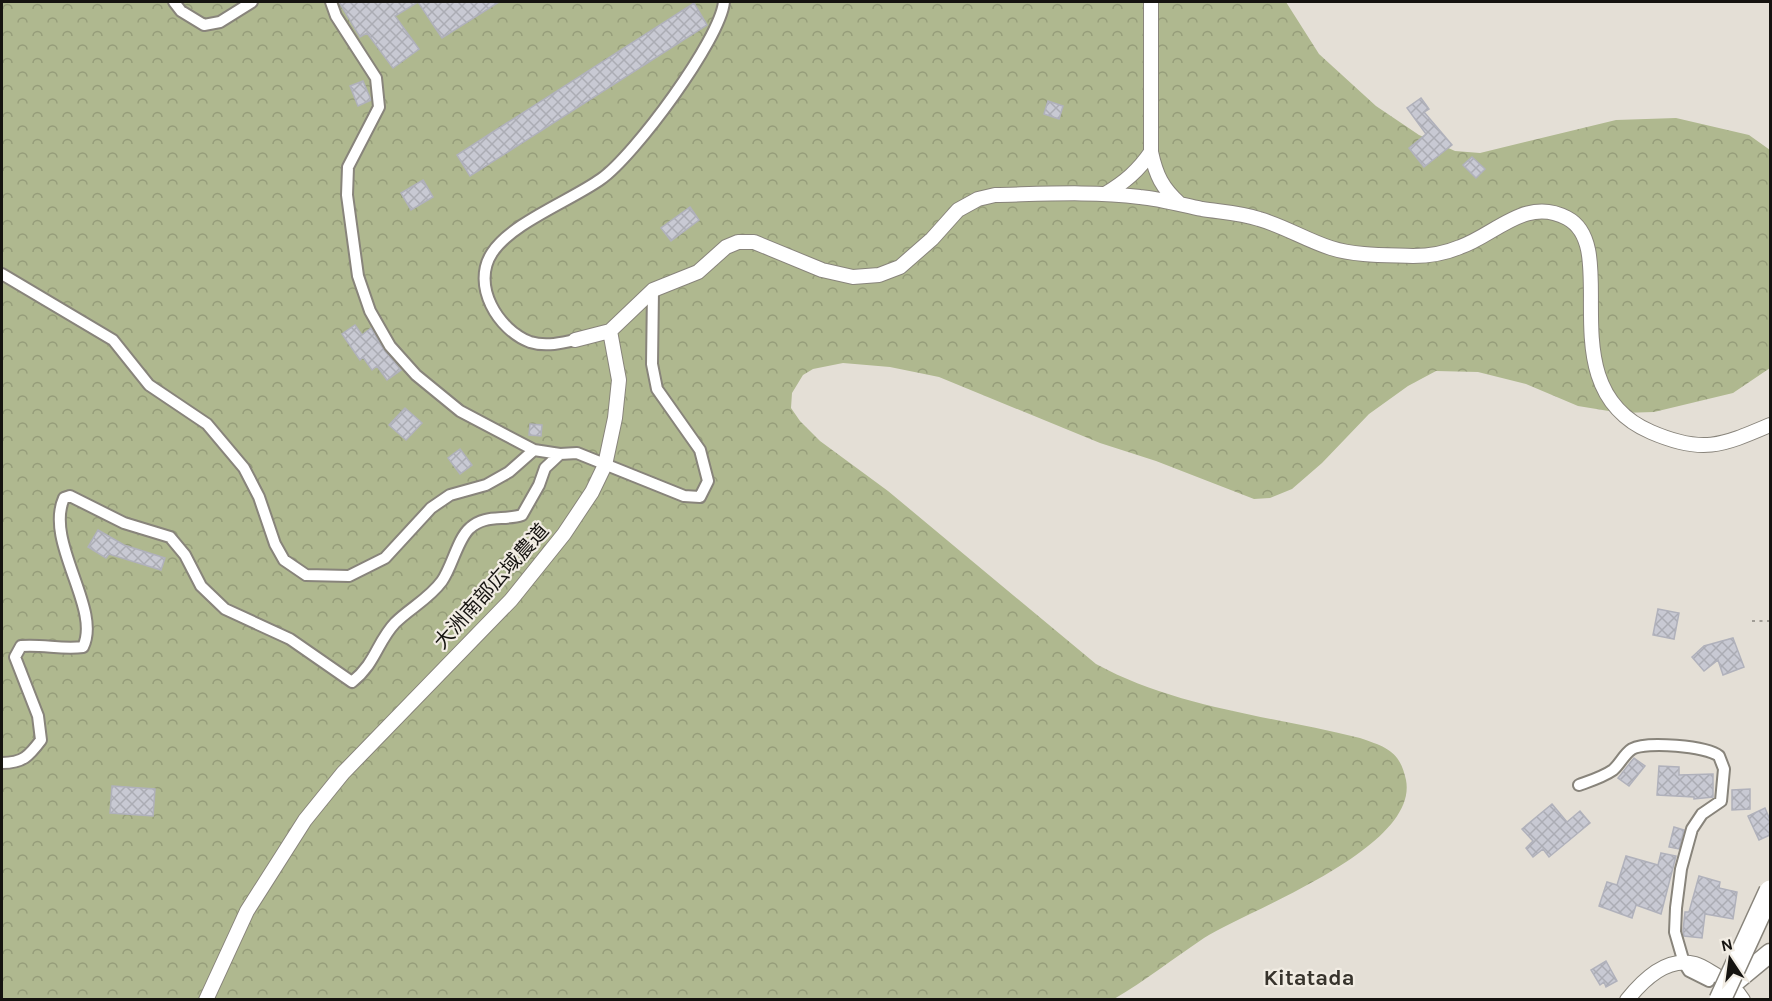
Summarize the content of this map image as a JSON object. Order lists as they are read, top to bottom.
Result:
{
  "streets": {
    "street": ["大洲南部広域農道"]
  },
  "districts": ["Kitatada"],
  "north": "top"
}
